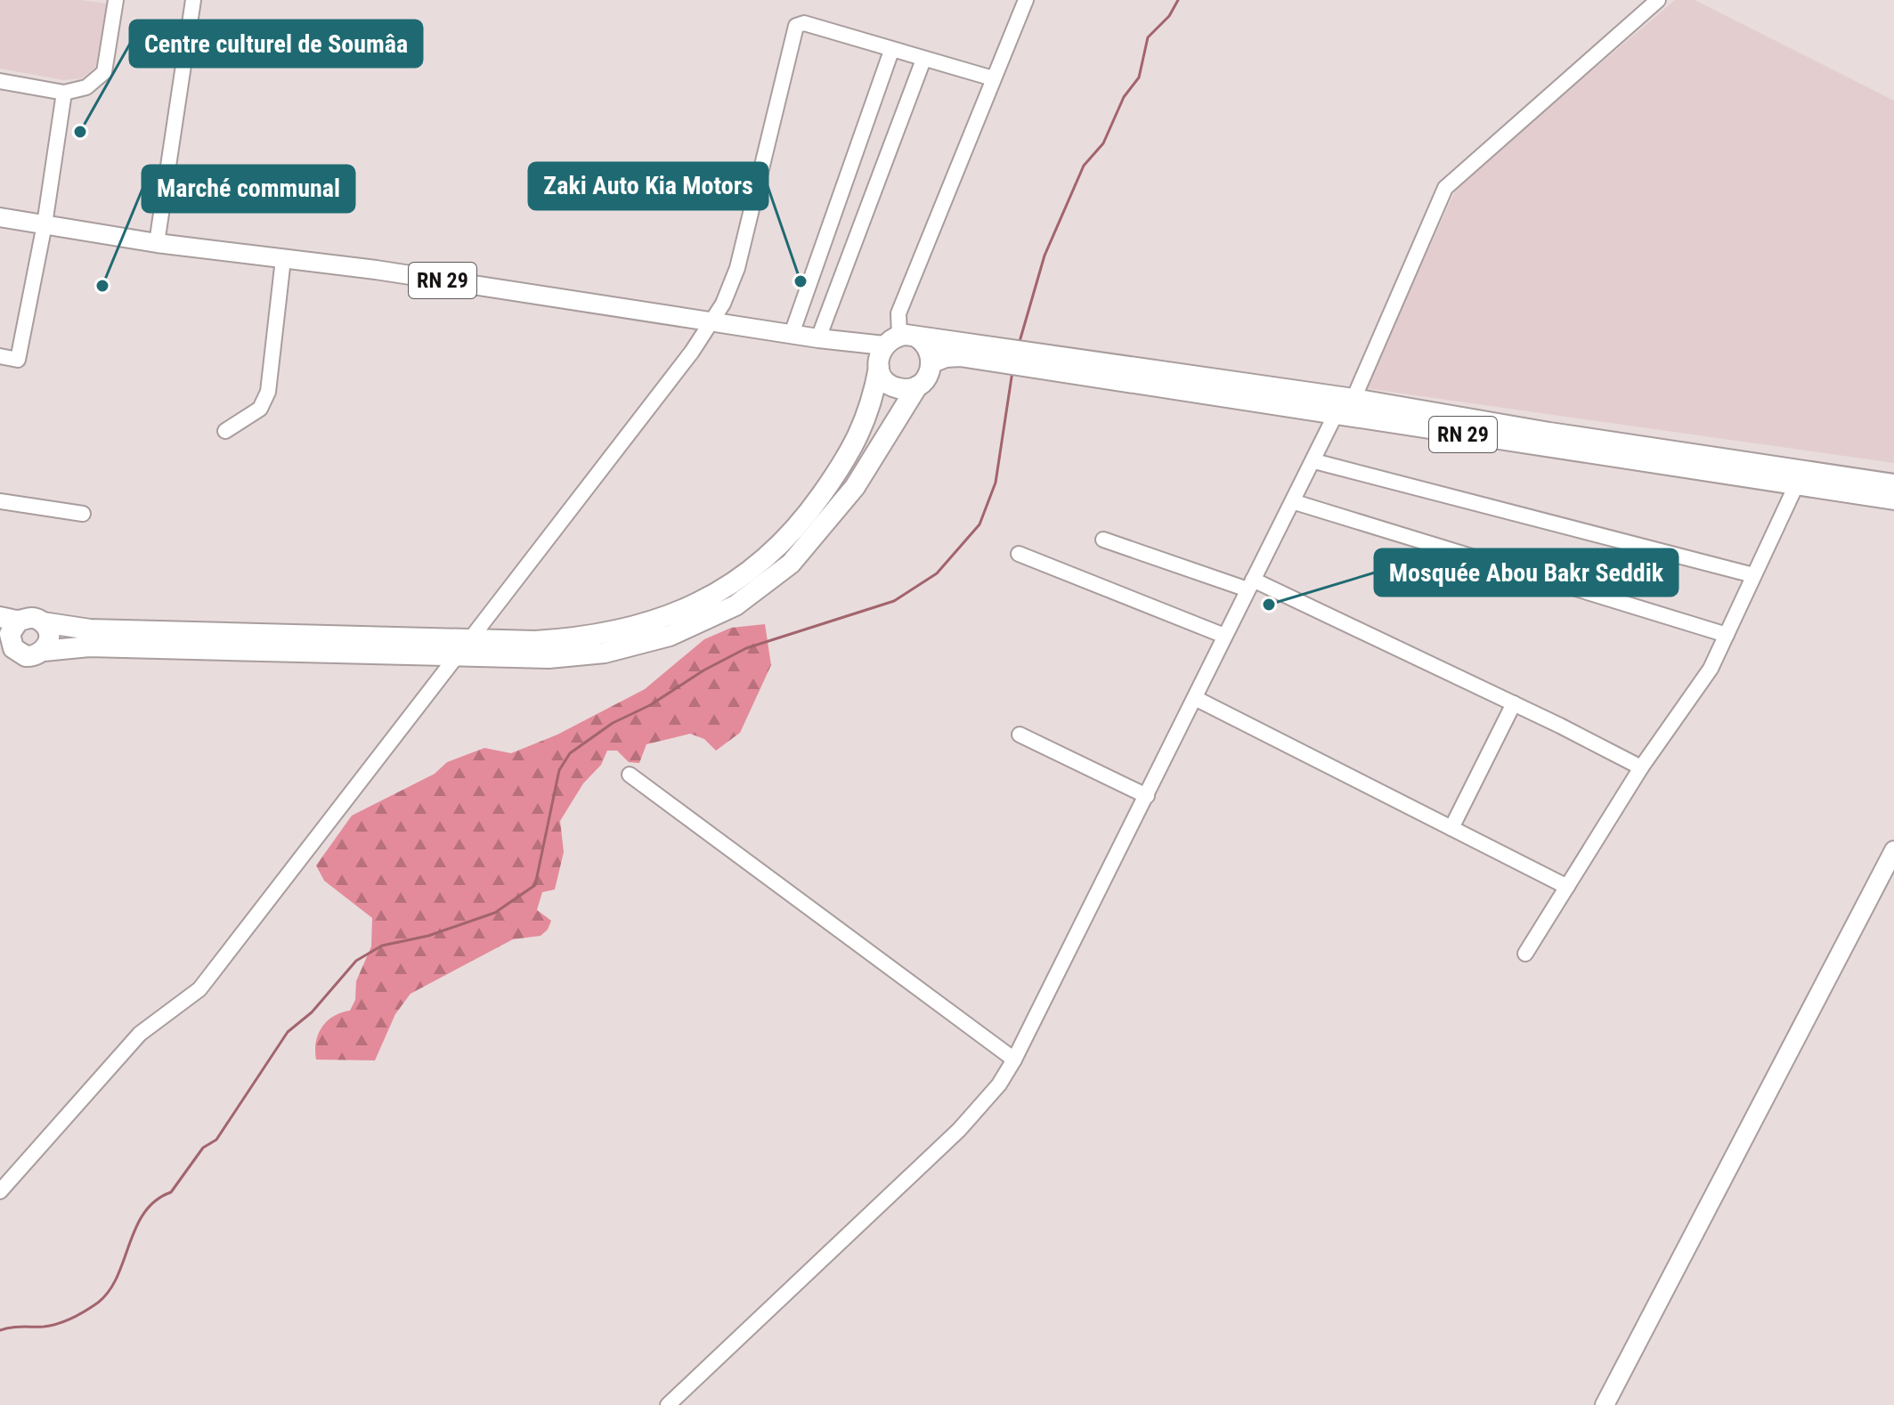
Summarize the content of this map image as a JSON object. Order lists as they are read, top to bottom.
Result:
{
  "streets": {
    "highway": ["RN 29"]
  },
  "places": [
    "Centre culturel de Soumâa",
    "Zaki Auto Kia Motors",
    "Marché communal",
    "Mosquée Abou Bakr Seddik"
  ]
}
